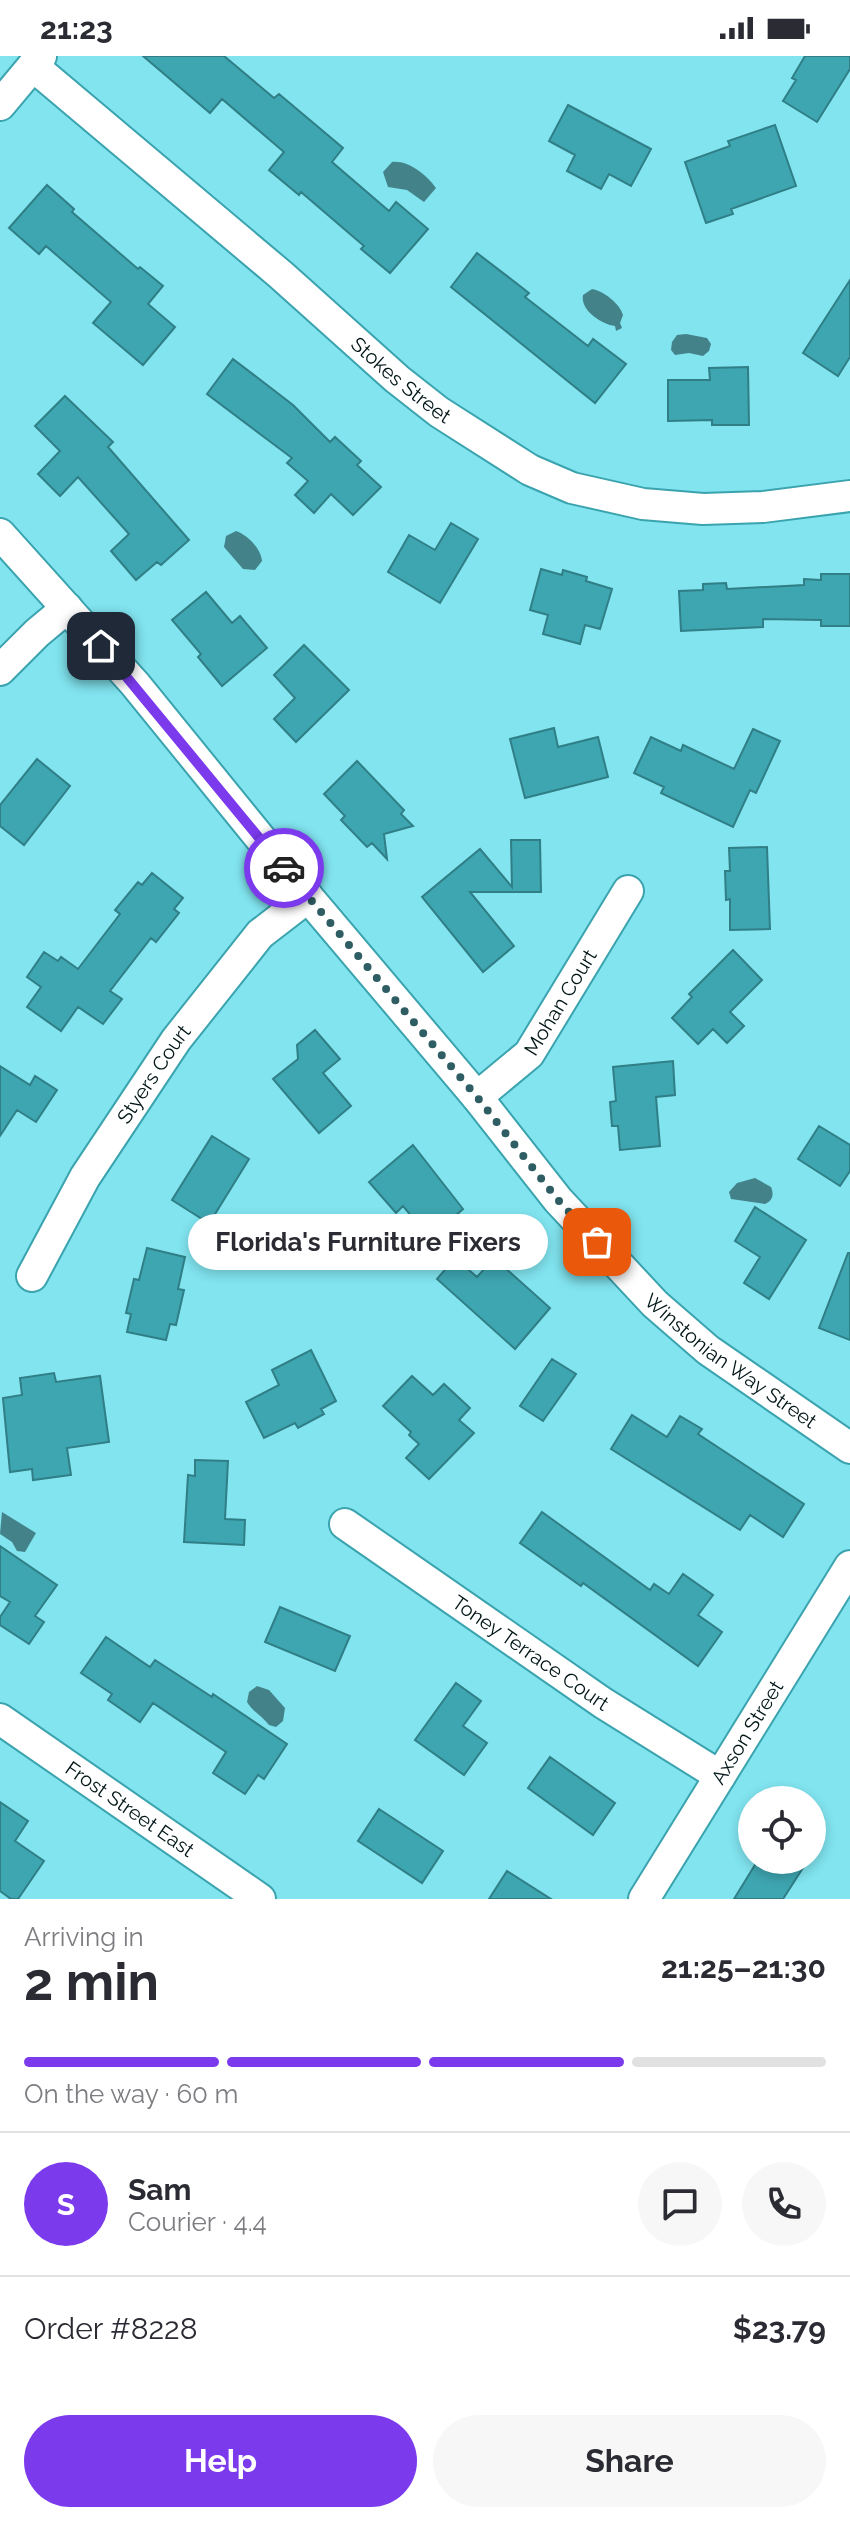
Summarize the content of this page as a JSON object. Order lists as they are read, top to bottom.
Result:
{
  "streets": {
    "street": [
      "Stokes Street",
      "Mohan Court",
      "Styers Court",
      "Winstonian Way Street",
      "Toney Terrace Court",
      "Axson Street",
      "Frost Street East"
    ]
  },
  "crossings": [
    ["Mohan Court", "Winstonian Way Street"],
    ["Styers Court", "Winstonian Way Street"],
    ["Toney Terrace Court", "Axson Street"]
  ],
  "places": ["Florida's Furniture Fixers"],
  "page": {
    "status": "21:23",
    "bubble": "Florida's Furniture Fixers",
    "heading": ["2 min", "Arriving in", "21:25–21:30"],
    "panel": [
      "Sam",
      "Courier · 4.4",
      "Order #8228",
      "$23.79"
    ],
    "bar": "On the way · 60 m",
    "round": "S",
    "buttons": ["Help", "Share"]
  }
}
